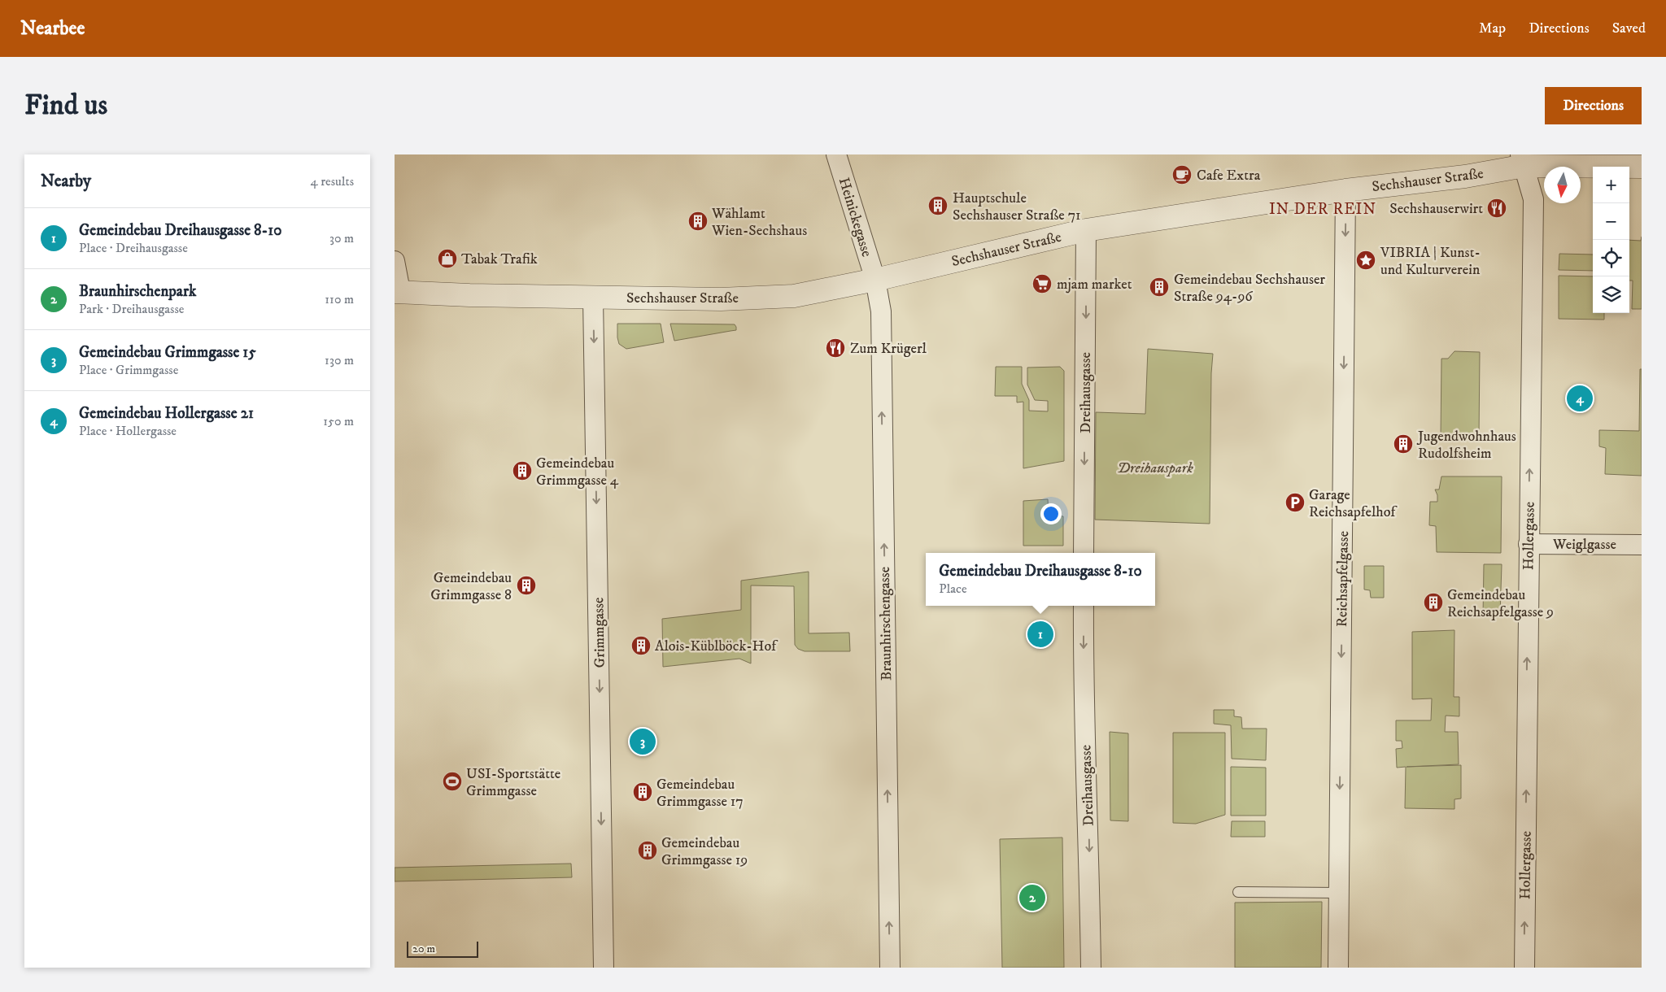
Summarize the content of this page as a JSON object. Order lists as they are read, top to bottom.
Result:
{
  "streets": {
    "street": [
      "Sechshauser Straße",
      "Heinickegasse",
      "Dreihausgasse",
      "Hollergasse",
      "Weiglgasse",
      "Reichsapfelgasse",
      "Braunhirschengasse",
      "Grimmgasse"
    ]
  },
  "crossings": [
    ["Sechshauser Straße", "Heinickegasse"],
    ["Sechshauser Straße", "Dreihausgasse"],
    ["Sechshauser Straße", "Hollergasse"],
    ["Sechshauser Straße", "Reichsapfelgasse"],
    ["Sechshauser Straße", "Braunhirschengasse"],
    ["Sechshauser Straße", "Grimmgasse"],
    ["Heinickegasse", "Braunhirschengasse"],
    ["Hollergasse", "Weiglgasse"]
  ],
  "one_way": [
    "Dreihausgasse",
    "Hollergasse",
    "Reichsapfelgasse",
    "Braunhirschengasse",
    "Grimmgasse"
  ],
  "districts": ["IN DER REIN"],
  "parks": ["Dreihauspark"],
  "places": {
    "cafe": ["Cafe Extra"],
    "building": [
      "Hauptschule Sechshauser Straße 71",
      "Wählamt Wien-Sechshaus",
      "Gemeindebau Sechshauser Straße 94-96",
      "Jugendwohnhaus Rudolfsheim",
      "Gemeindebau Grimmgasse 4",
      "Gemeindebau Grimmgasse 8",
      "Gemeindebau Reichsapfelgasse 9",
      "Alois-Küblböck-Hof",
      "Gemeindebau Grimmgasse 17",
      "Gemeindebau Grimmgasse 19"
    ],
    "restaurant": ["Sechshauserwirt", "Zum Krügerl"],
    "shop": ["Tabak Trafik"],
    "place": ["VIBRIA | Kunst- und Kulturverein"],
    "supermarket": ["mjam market"],
    "parking": ["Garage Reichsapfelhof"],
    "sports": ["USI-Sportstätte Grimmgasse"]
  },
  "scale_bar": "20 m",
  "north": "bottom",
  "page": {
    "header": "Nearbee",
    "nav": ["Map", "Directions", "Saved"],
    "buttons": "Directions",
    "title": "Find us",
    "heading": ["Nearby", "4 results"],
    "map_buttons": ["+", "−"],
    "list": [
      {
        "mark": "1",
        "name": "Gemeindebau Dreihausgasse 8-10",
        "note": "Place · Dreihausgasse",
        "value": "30 m"
      },
      {
        "mark": "2",
        "name": "Braunhirschenpark",
        "note": "Park · Dreihausgasse",
        "value": "110 m"
      },
      {
        "mark": "3",
        "name": "Gemeindebau Grimmgasse 15",
        "note": "Place · Grimmgasse",
        "value": "130 m"
      },
      {
        "mark": "4",
        "name": "Gemeindebau Hollergasse 21",
        "note": "Place · Hollergasse",
        "value": "150 m"
      }
    ],
    "pins": [
      "4",
      "1",
      "3",
      "2"
    ],
    "popup": ["Gemeindebau Dreihausgasse 8-10", "Place"],
    "scale": "20 m"
  }
}
